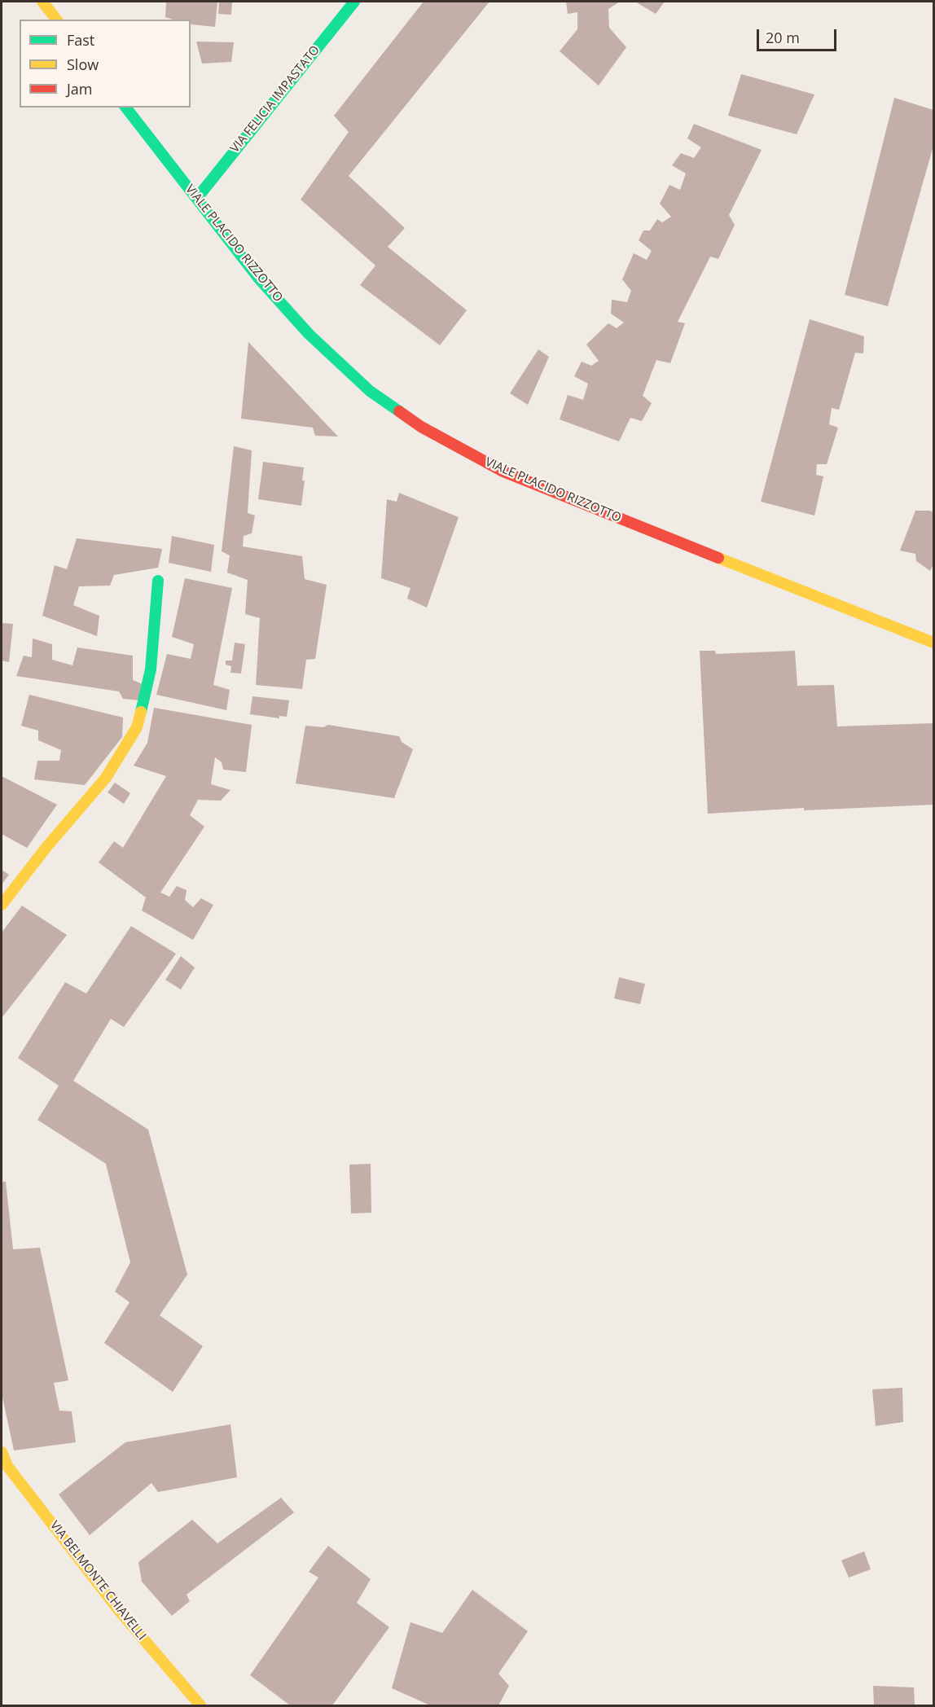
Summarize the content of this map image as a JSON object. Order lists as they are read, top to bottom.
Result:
{
  "streets": {
    "street": ["VIA FELICIA IMPASTATO", "VIALE PLACIDO RIZZOTTO", "VIA BELMONTE CHIAVELLI"]
  },
  "crossings": [
    ["VIA FELICIA IMPASTATO", "VIALE PLACIDO RIZZOTTO"]
  ],
  "legend": ["Fast", "Slow", "Jam"],
  "scale_bar": "20 m"
}
